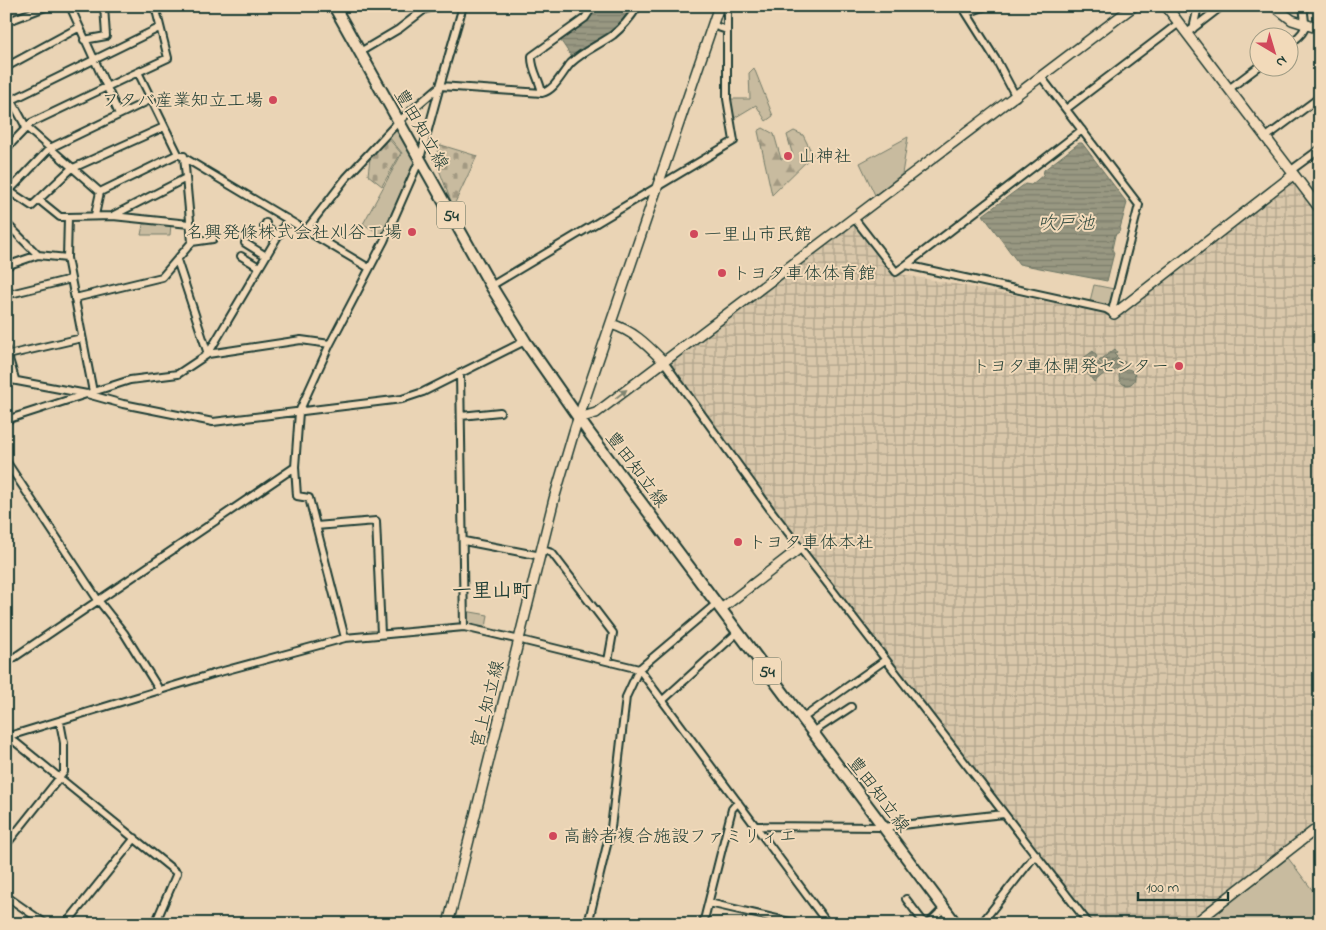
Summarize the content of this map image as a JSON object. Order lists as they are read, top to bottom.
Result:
{
  "streets": {
    "main road": ["豊田知立線", "54"],
    "street": ["宮上知立線"]
  },
  "crossings": [
    ["豊田知立線", "宮上知立線"]
  ],
  "districts": ["一里山町"],
  "water": ["吹戸池"],
  "places": [
    "フタバ産業知立工場",
    "山神社",
    "名興発條株式会社刈谷工場",
    "一里山市民館",
    "トヨタ車体体育館",
    "トヨタ車体開発センター",
    "トヨタ車体本社",
    "高齢者複合施設ファミリィエ"
  ],
  "scale_bar": "100 m",
  "north": "bottom right"
}
